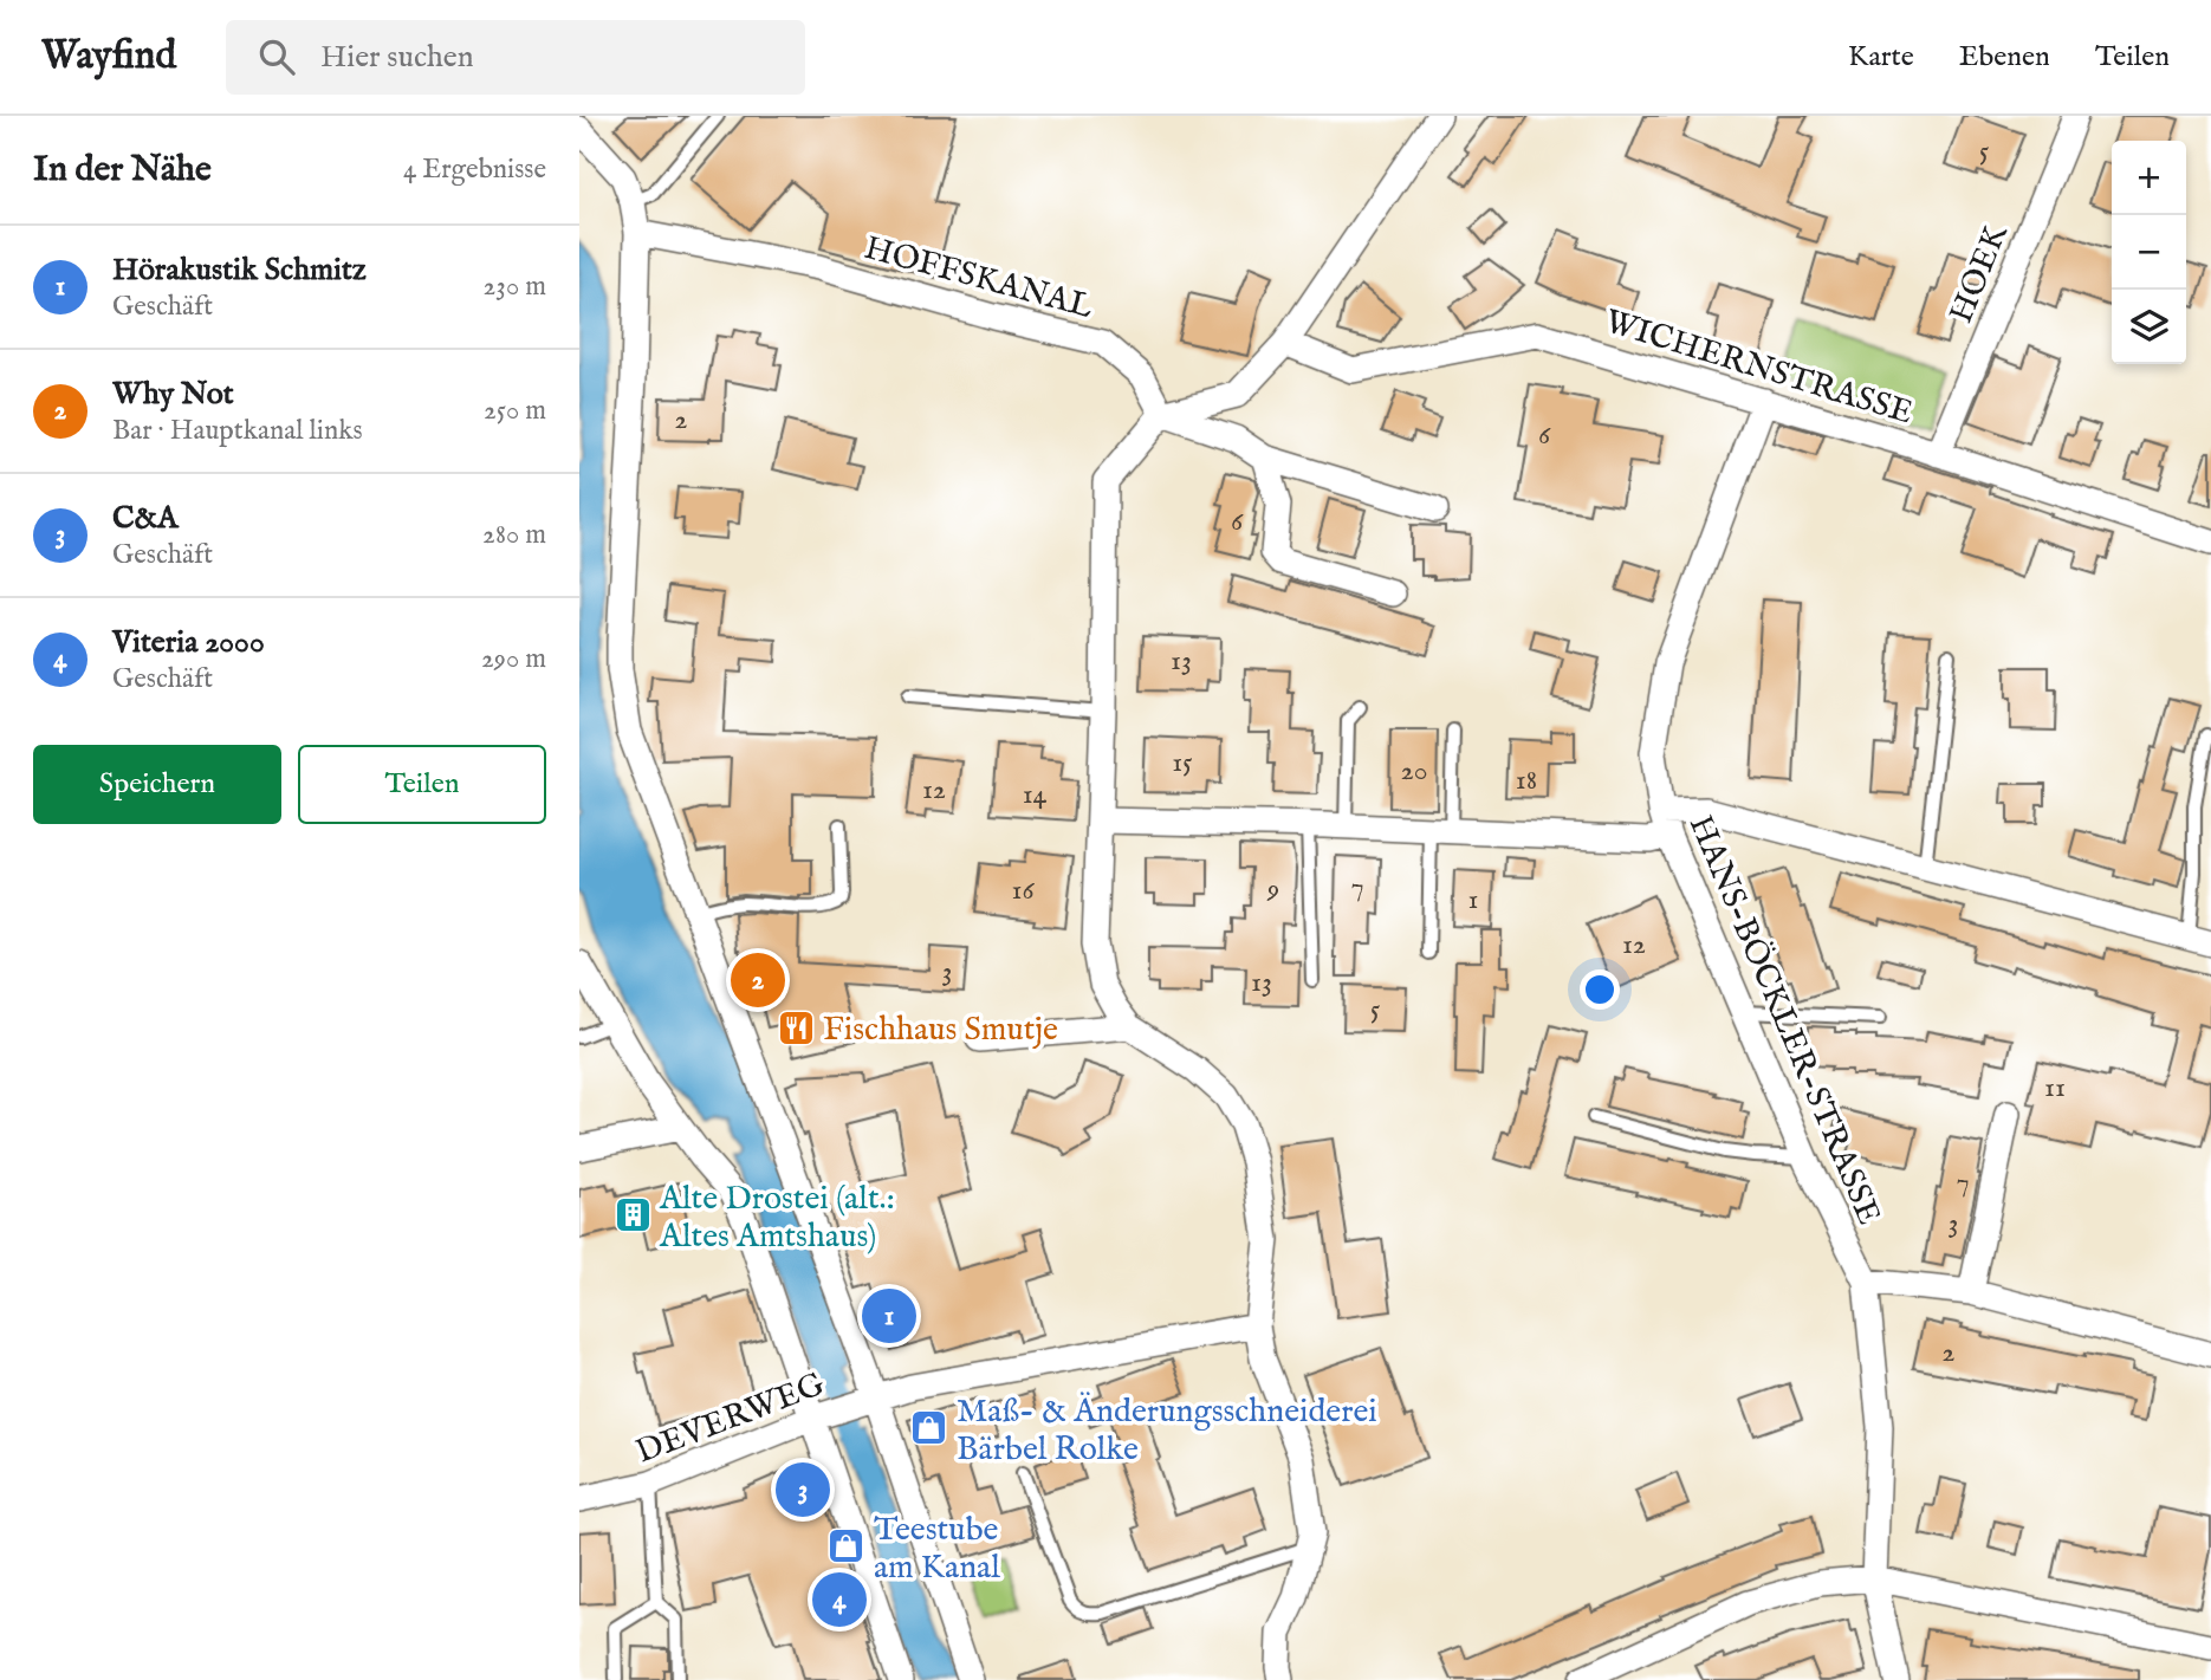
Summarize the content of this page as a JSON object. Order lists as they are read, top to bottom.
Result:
{
  "streets": {
    "street": [
      "HOEK",
      "HOFFSKANAL",
      "WICHERNSTRASSE",
      "HANS-BÖCKLER-STRASSE",
      "DEVERWEG"
    ]
  },
  "crossings": [
    ["HOEK", "WICHERNSTRASSE"],
    ["WICHERNSTRASSE", "HANS-BÖCKLER-STRASSE"]
  ],
  "places": {
    "restaurant": ["Fischhaus Smutje"],
    "building": ["Alte Drostei (alt.: Altes Amtshaus)"],
    "shop": ["Maß- & Änderungsschneiderei Bärbel Rolke", "Teestube am Kanal"]
  },
  "house_numbers": [
    "5",
    "2",
    "6",
    "6",
    "13",
    "15",
    "20",
    "18",
    "12",
    "14",
    "7",
    "9",
    "16",
    "1",
    "12",
    "3",
    "13",
    "5",
    "11",
    "7",
    "3",
    "2"
  ],
  "page": {
    "header": "Wayfind",
    "search": "Hier suchen",
    "nav": ["Karte", "Ebenen", "Teilen"],
    "heading": ["In der Nähe", "4 Ergebnisse"],
    "map_buttons": ["+", "−"],
    "list": [
      {
        "mark": "1",
        "name": "Hörakustik Schmitz",
        "note": "Geschäft",
        "value": "230 m"
      },
      {
        "mark": "2",
        "name": "Why Not",
        "note": "Bar · Hauptkanal links",
        "value": "250 m"
      },
      {
        "mark": "3",
        "name": "C&A",
        "note": "Geschäft",
        "value": "280 m"
      },
      {
        "mark": "4",
        "name": "Viteria 2000",
        "note": "Geschäft",
        "value": "290 m"
      }
    ],
    "buttons": ["Speichern", "Teilen"],
    "pins": [
      "2",
      "1",
      "3",
      "4"
    ]
  }
}
